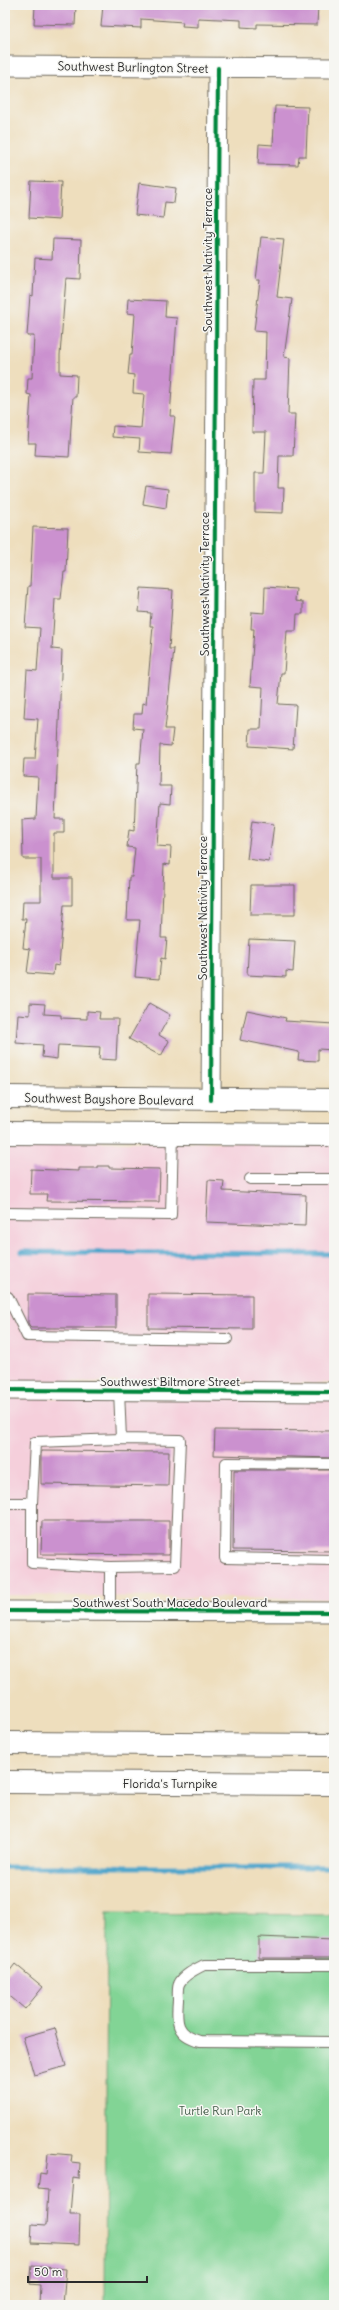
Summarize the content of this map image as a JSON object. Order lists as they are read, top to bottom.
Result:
{
  "streets": {
    "main road": ["Southwest Bayshore Boulevard", "Florida's Turnpike"],
    "street": [
      "Southwest Burlington Street",
      "Southwest Nativity Terrace",
      "Southwest Biltmore Street",
      "Southwest South Macedo Boulevard"
    ]
  },
  "crossings": [
    ["Southwest Burlington Street", "Southwest Nativity Terrace"],
    ["Southwest Nativity Terrace", "Southwest Bayshore Boulevard"]
  ],
  "parks": ["Turtle Run Park"],
  "scale_bar": "50 m"
}
